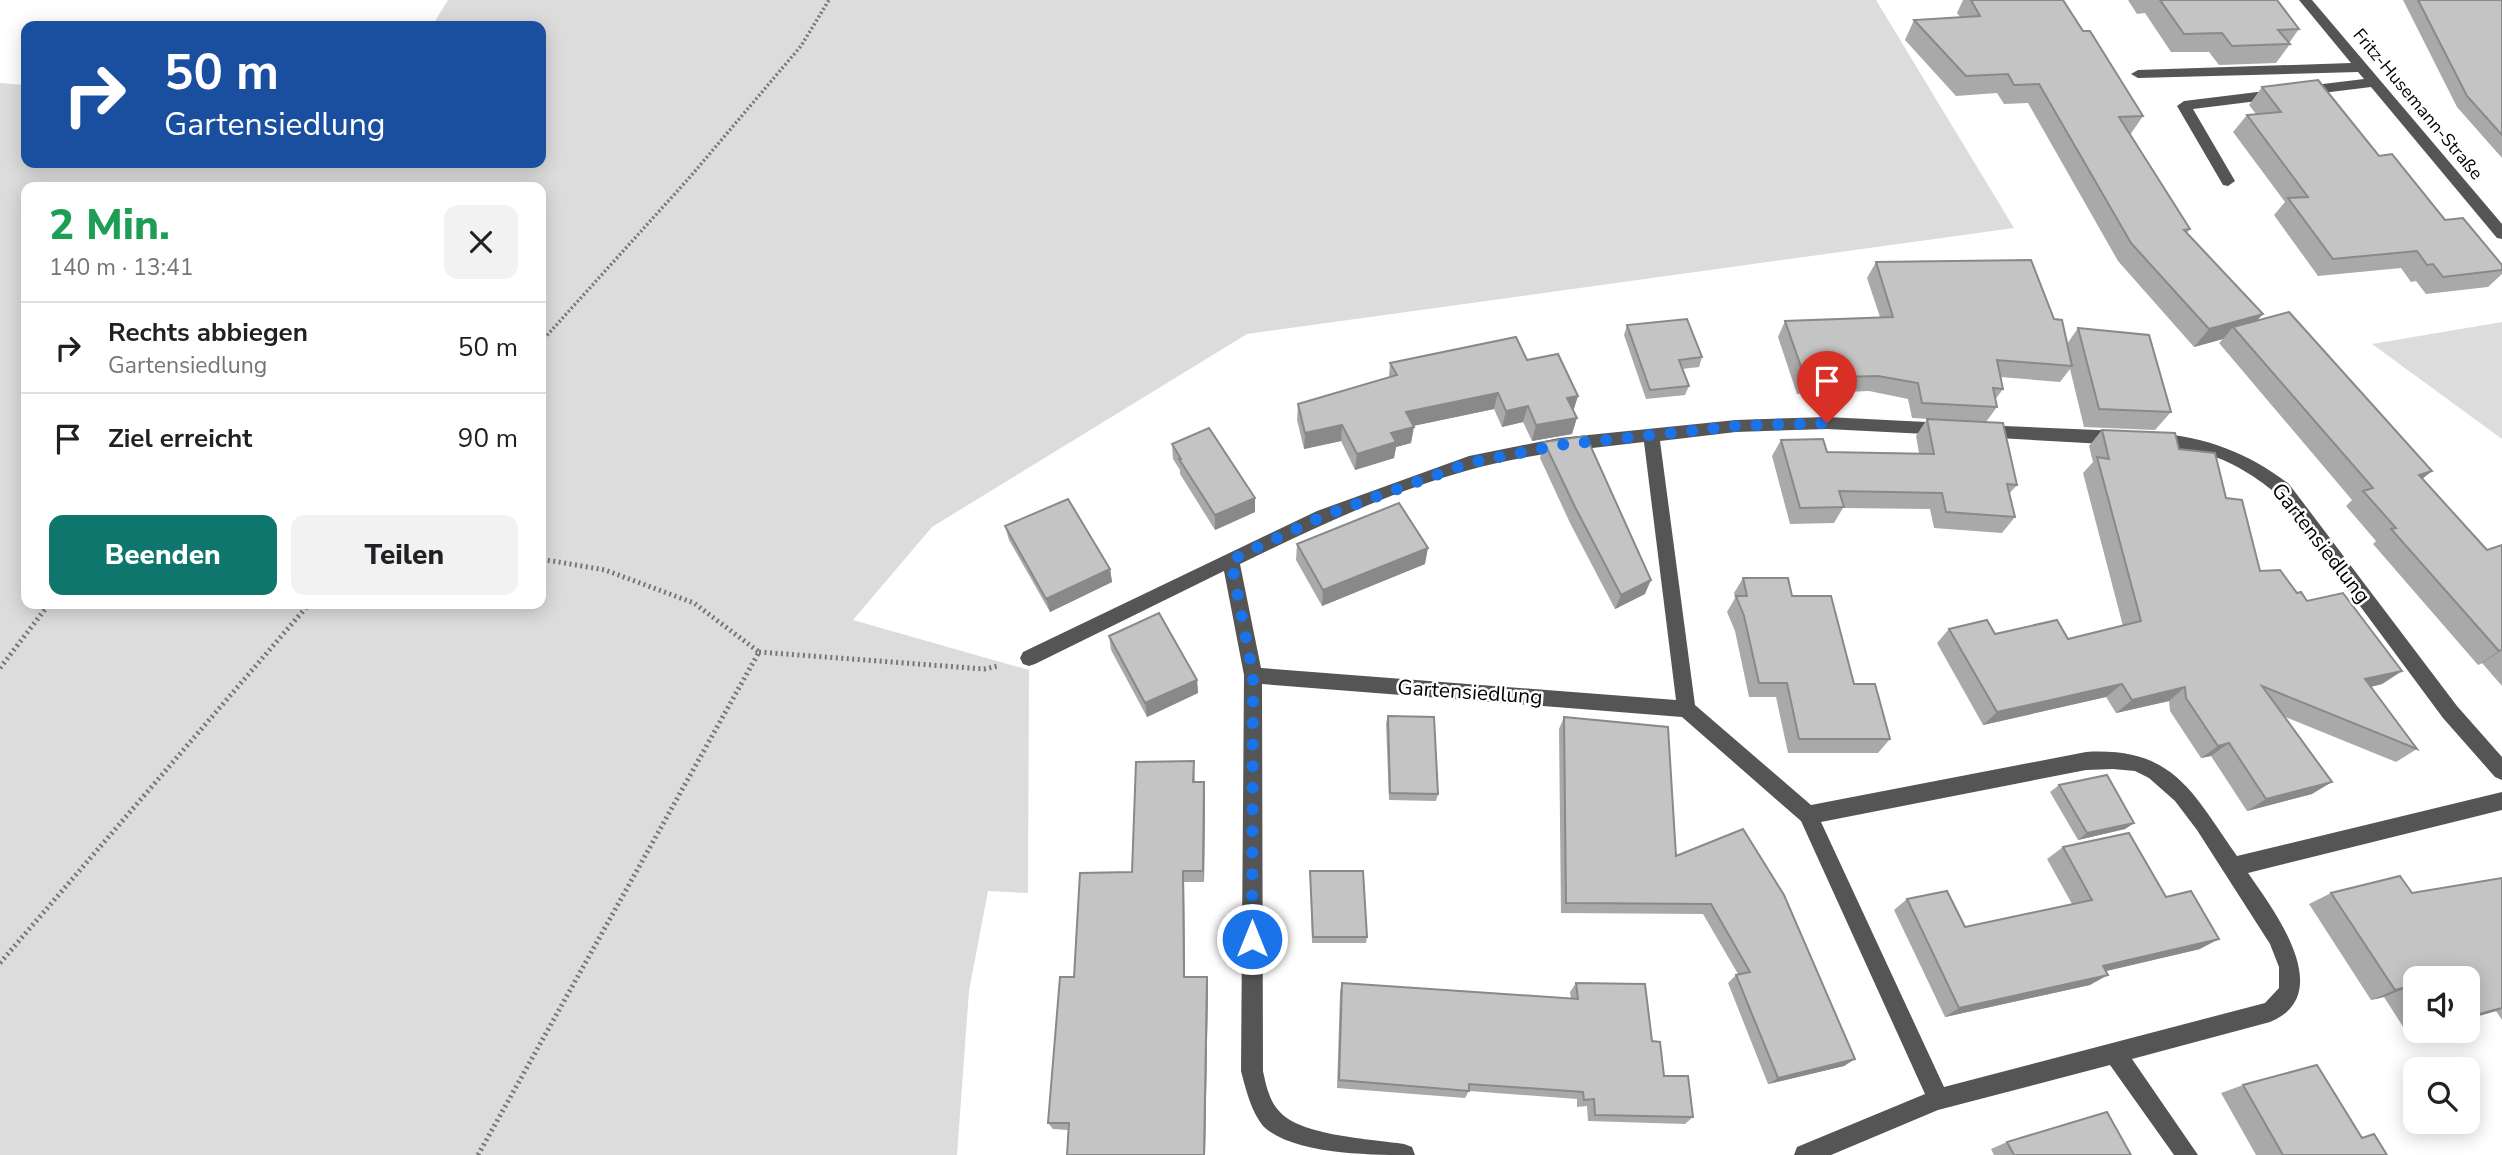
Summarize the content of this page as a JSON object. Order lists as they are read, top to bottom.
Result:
{
  "streets": {
    "street": ["Fritz-Husemann-Straße", "Gartensiedlung"]
  },
  "page": {
    "turn": ["50 m", "Gartensiedlung"],
    "heading": ["2 Min.", "140 m · 13:41"],
    "list": [
      {
        "name": "Rechts abbiegen",
        "note": "Gartensiedlung",
        "value": "50 m"
      },
      {
        "name": "Ziel erreicht",
        "value": "90 m"
      }
    ],
    "buttons": ["Beenden", "Teilen"]
  }
}
